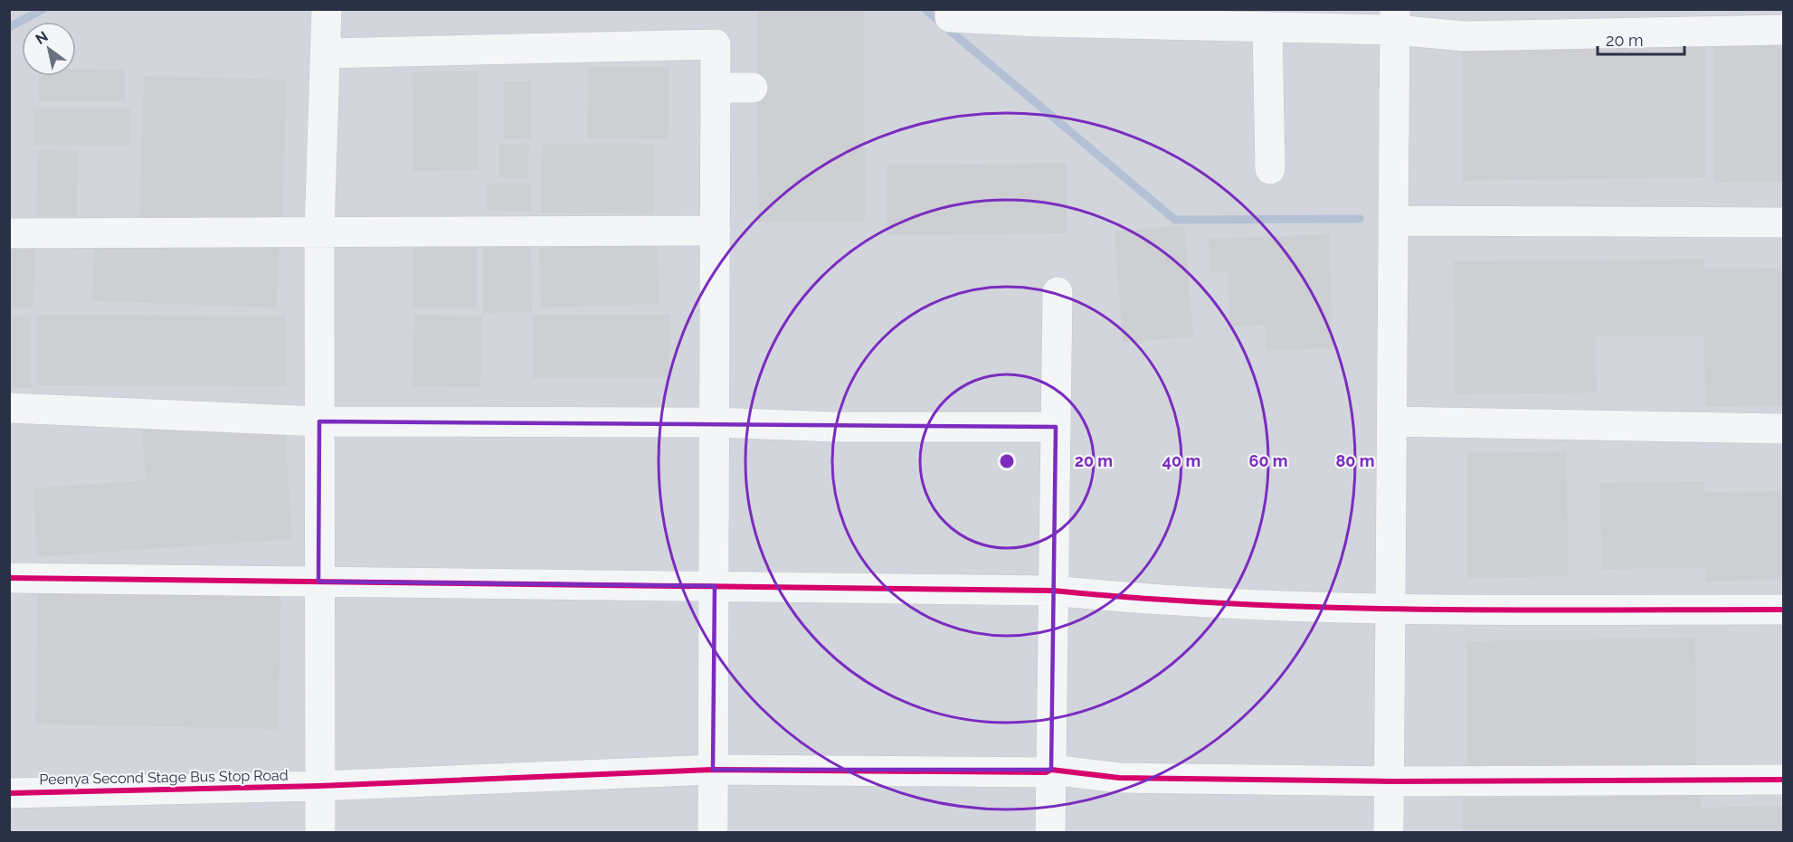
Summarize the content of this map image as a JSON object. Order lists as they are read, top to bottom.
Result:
{
  "streets": {
    "street": ["Peenya Second Stage Bus Stop Road"]
  },
  "scale_bar": "20 m",
  "north": "top left",
  "rings": [
    "20 m",
    "40 m",
    "60 m",
    "80 m"
  ]
}
